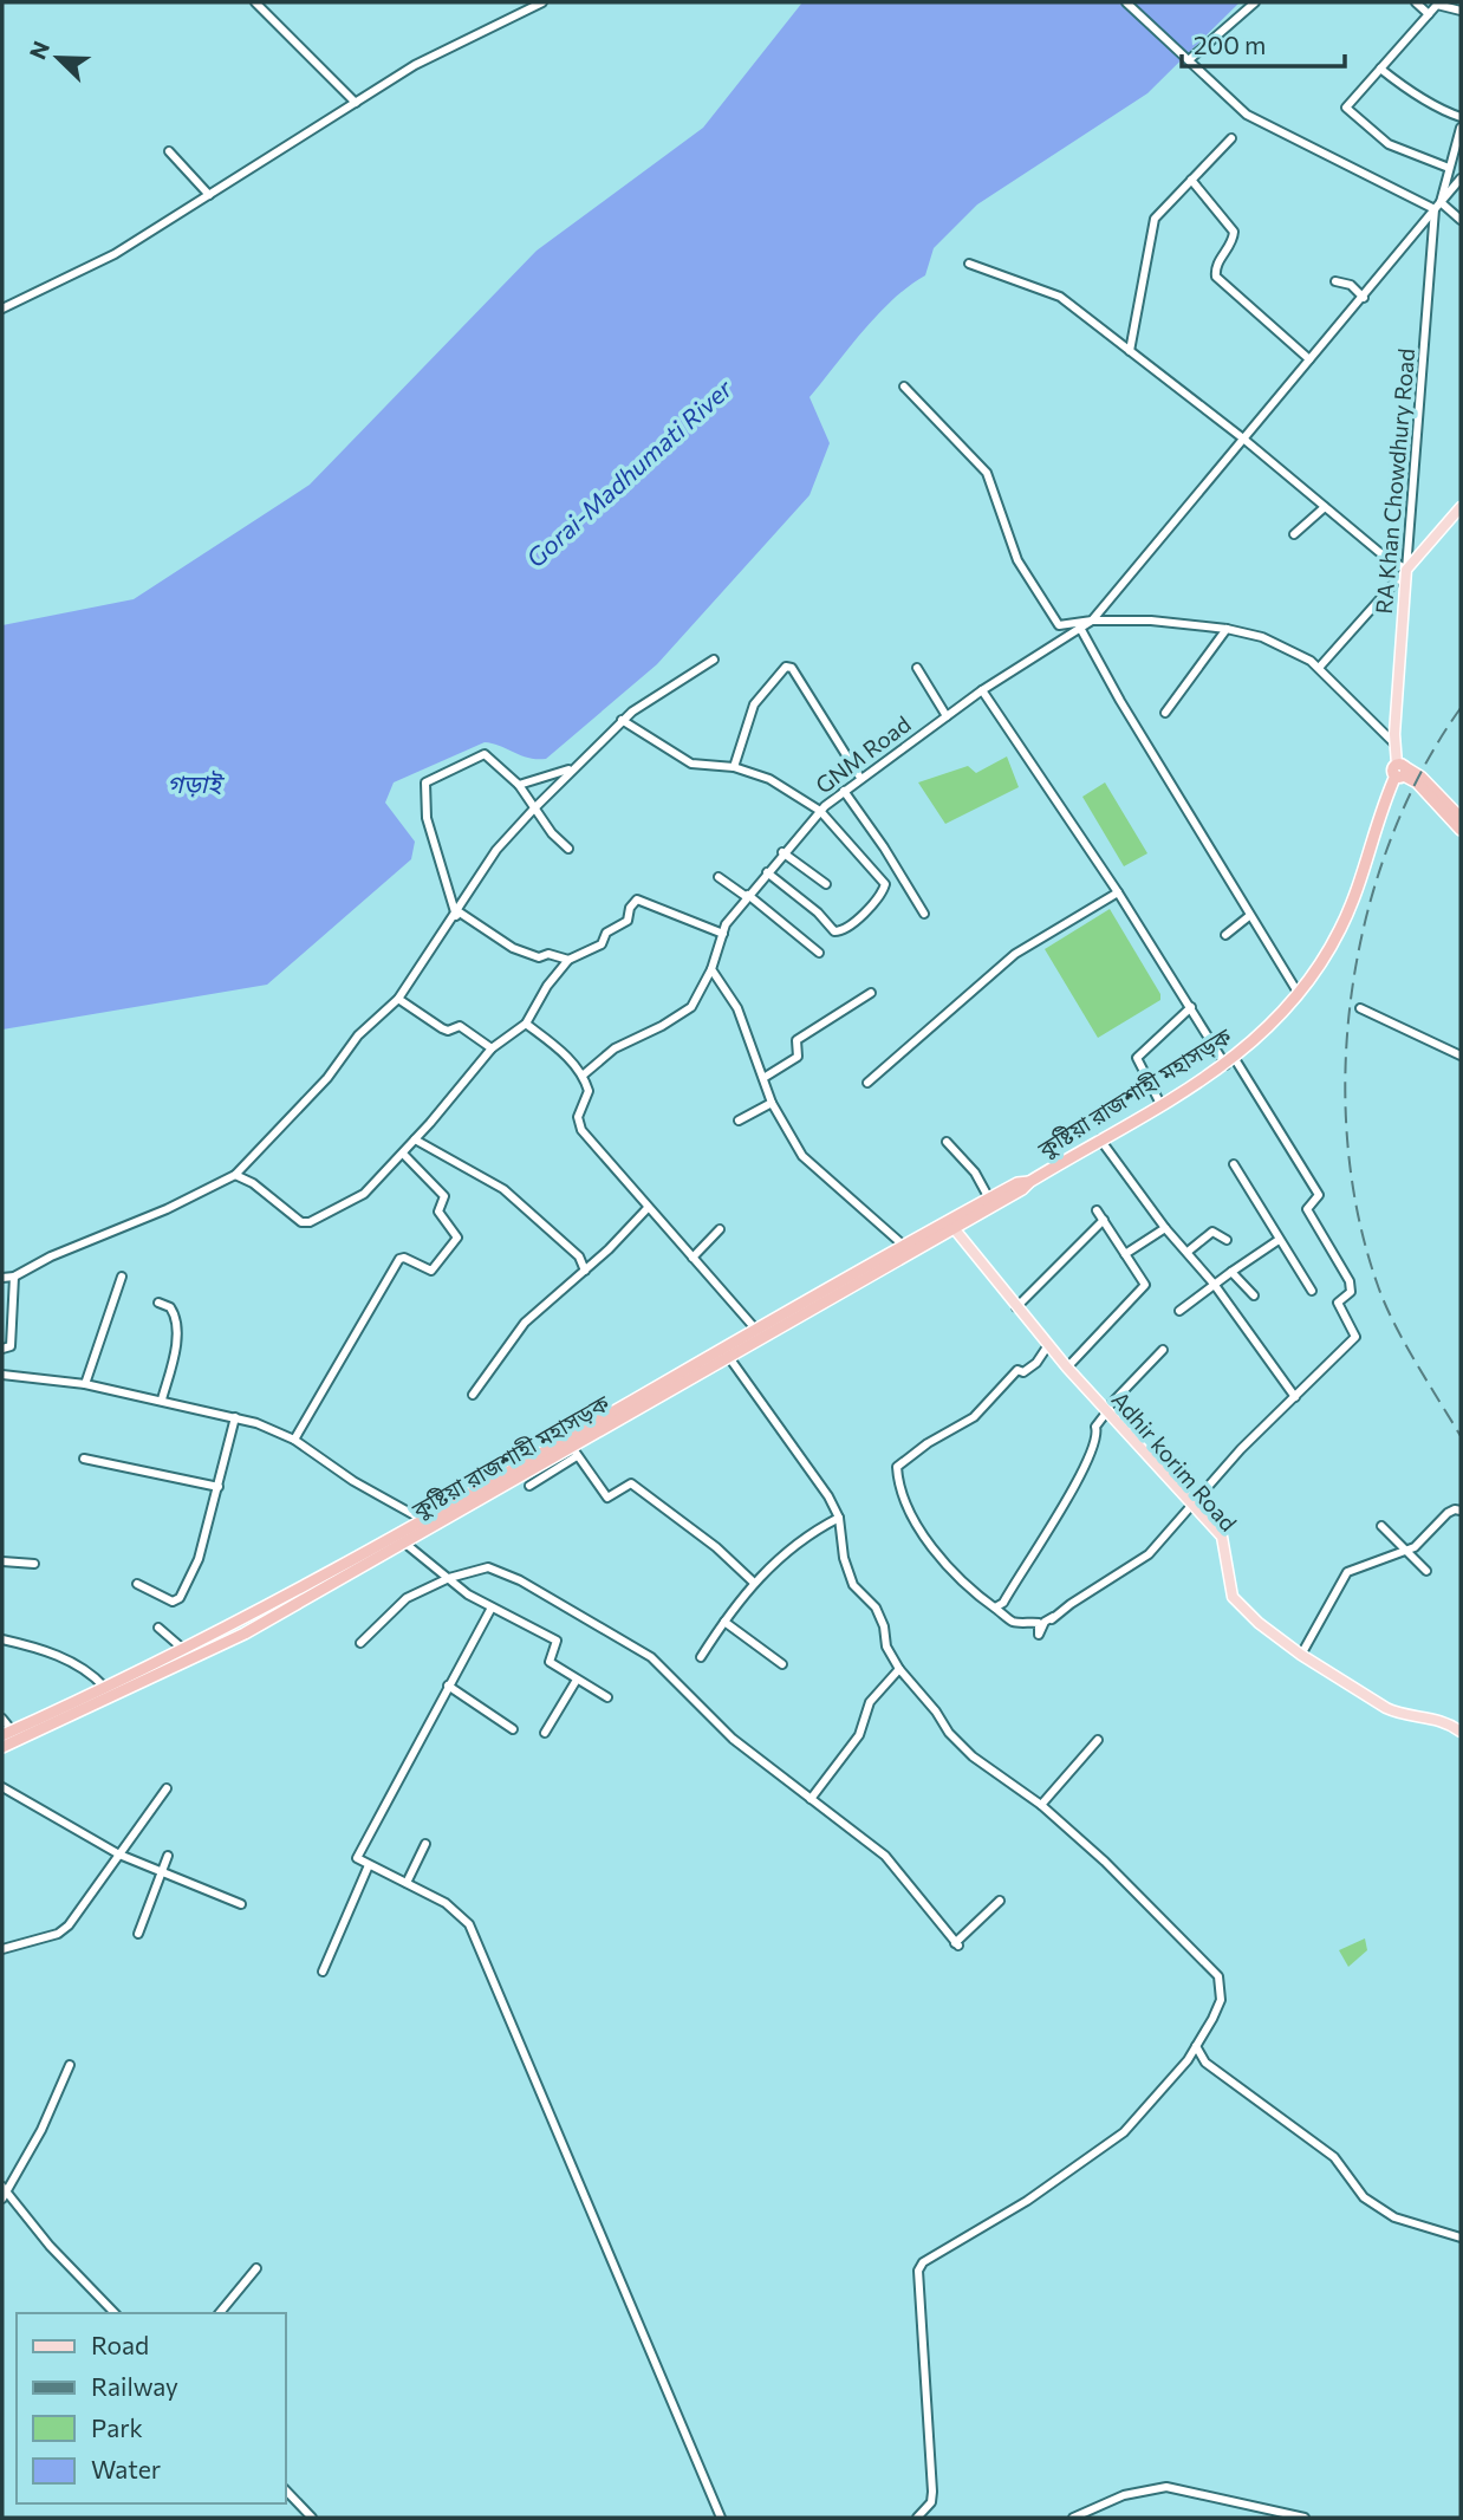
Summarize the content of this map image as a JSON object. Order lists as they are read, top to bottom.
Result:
{
  "streets": {
    "highway": ["কুষ্টিয়া রাজশাহী মহাসড়ক"],
    "main road": ["RA Khan Chowdhury Road", "Adhir korim Road"],
    "street": ["GNM Road"]
  },
  "crossings": [
    ["RA Khan Chowdhury Road", "GNM Road"],
    ["RA Khan Chowdhury Road", "কুষ্টিয়া রাজশাহী মহাসড়ক"],
    ["কুষ্টিয়া রাজশাহী মহাসড়ক", "Adhir korim Road"]
  ],
  "water": ["Gorai-Madhumati River", "গড়াই"],
  "legend": [
    "Road",
    "Railway",
    "Park",
    "Water"
  ],
  "scale_bar": "200 m",
  "north": "top left"
}
